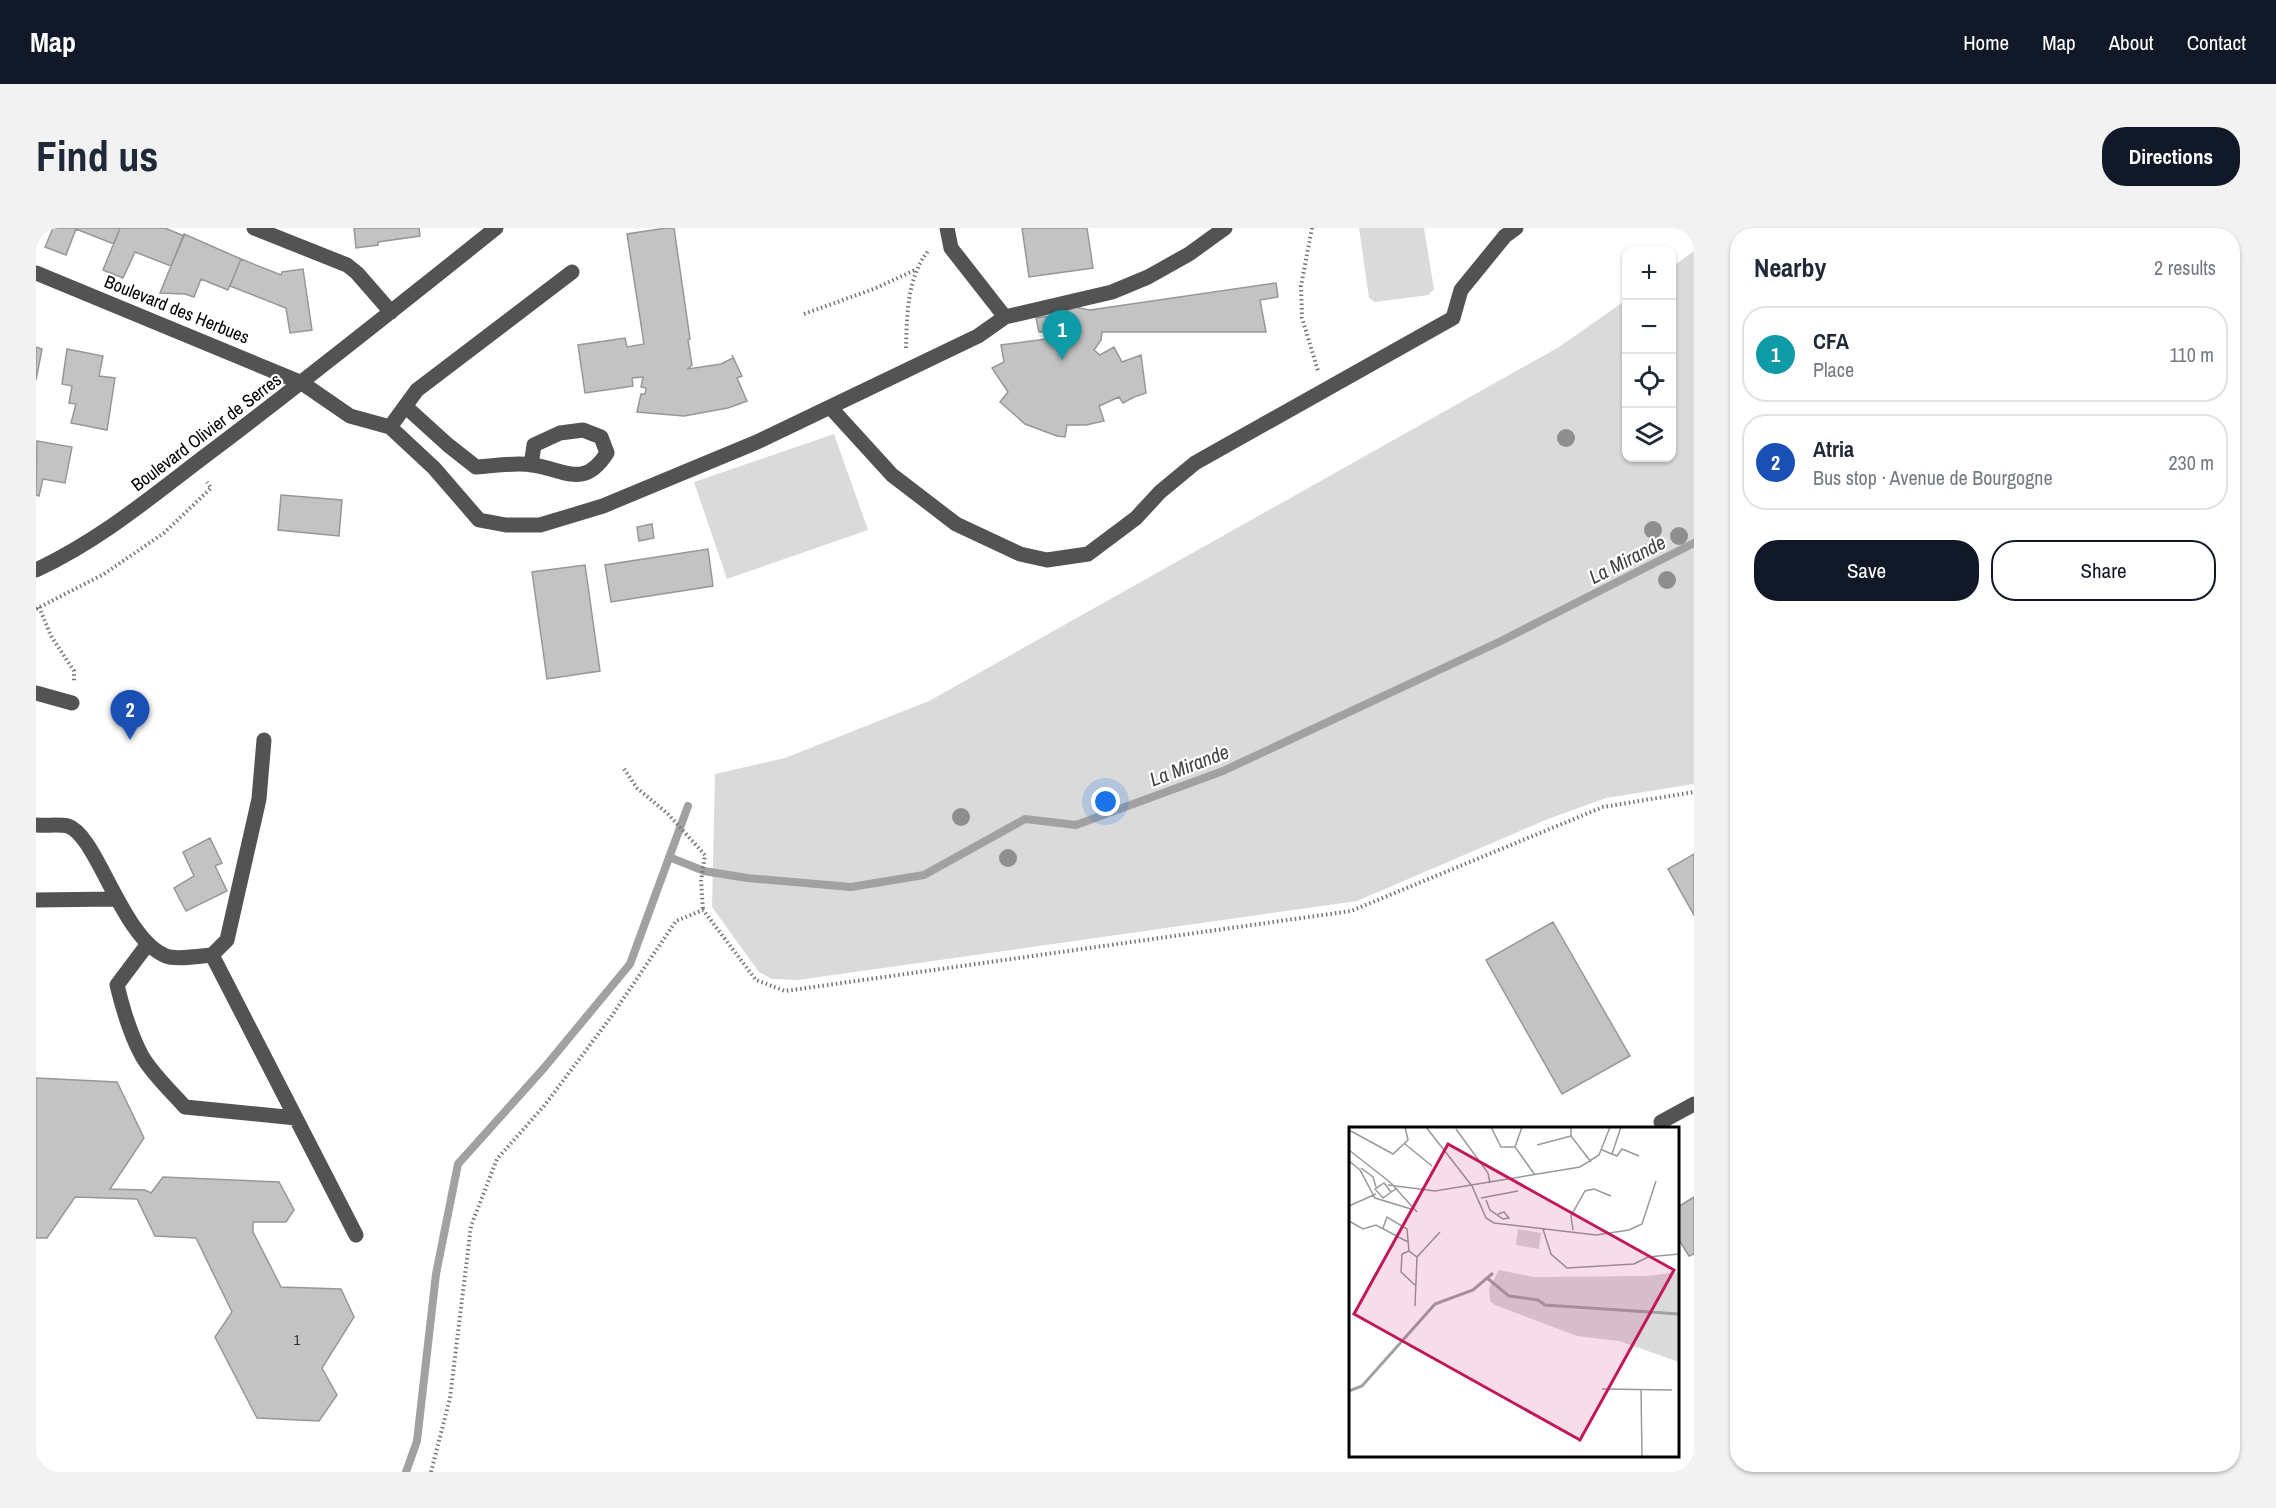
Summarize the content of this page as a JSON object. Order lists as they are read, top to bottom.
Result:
{
  "streets": {
    "street": ["Boulevard des Herbues", "Boulevard Olivier de Serres"]
  },
  "crossings": [
    ["Boulevard des Herbues", "Boulevard Olivier de Serres"]
  ],
  "water": ["La Mirande"],
  "house_numbers": ["1"],
  "page": {
    "header": "Map",
    "nav": [
      "Home",
      "Map",
      "About",
      "Contact"
    ],
    "buttons": [
      "Directions",
      ["Save", "Share"]
    ],
    "title": "Find us",
    "heading": ["Nearby", "2 results"],
    "map_buttons": ["+", "−"],
    "list": [
      {
        "mark": "1",
        "name": "CFA",
        "note": "Place",
        "value": "110 m"
      },
      {
        "mark": "2",
        "name": "Atria",
        "note": "Bus stop · Avenue de Bourgogne",
        "value": "230 m"
      }
    ],
    "pins": ["1", "2"]
  }
}
